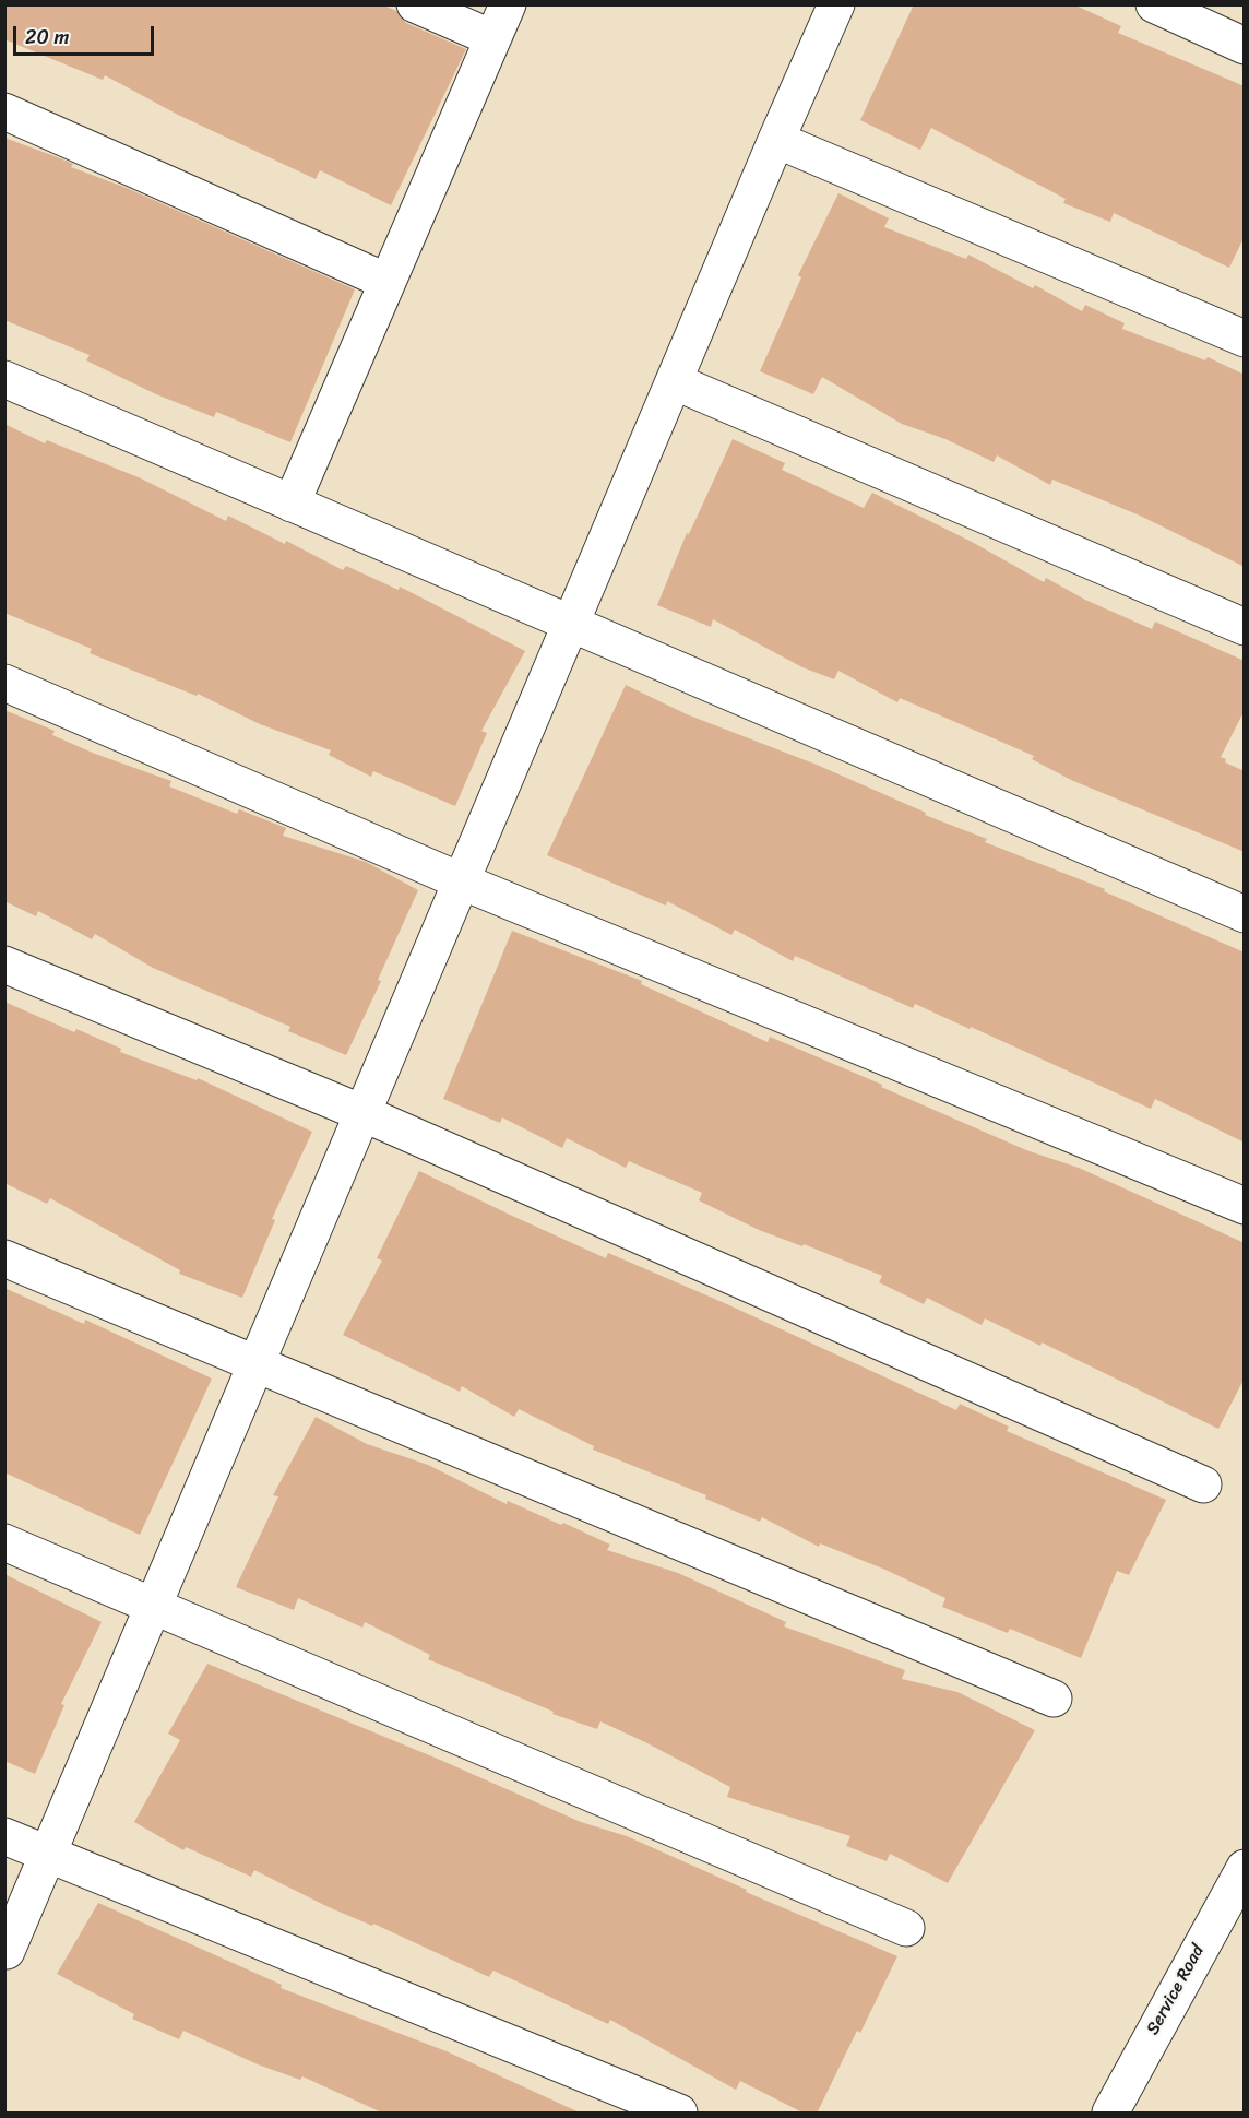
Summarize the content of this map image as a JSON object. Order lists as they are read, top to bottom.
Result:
{
  "streets": {
    "street": ["Service Road"]
  },
  "scale_bar": "20 m"
}
